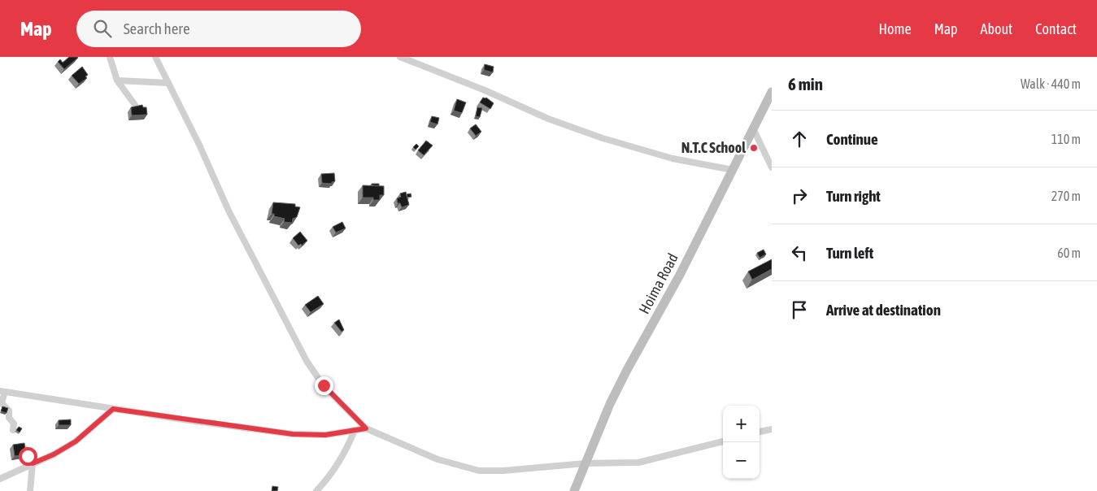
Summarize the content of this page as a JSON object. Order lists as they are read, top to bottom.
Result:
{
  "streets": {
    "main road": ["Hoima Road"]
  },
  "places": ["N.T.C School"],
  "page": {
    "header": "Map",
    "search": "Search here",
    "nav": [
      "Home",
      "Map",
      "About",
      "Contact"
    ],
    "heading": ["6 min", "Walk · 440 m"],
    "list": [
      ["Continue", "110 m"],
      ["Turn right", "270 m"],
      ["Turn left", "60 m"],
      "Arrive at destination"
    ],
    "map_buttons": ["+", "−"]
  }
}
